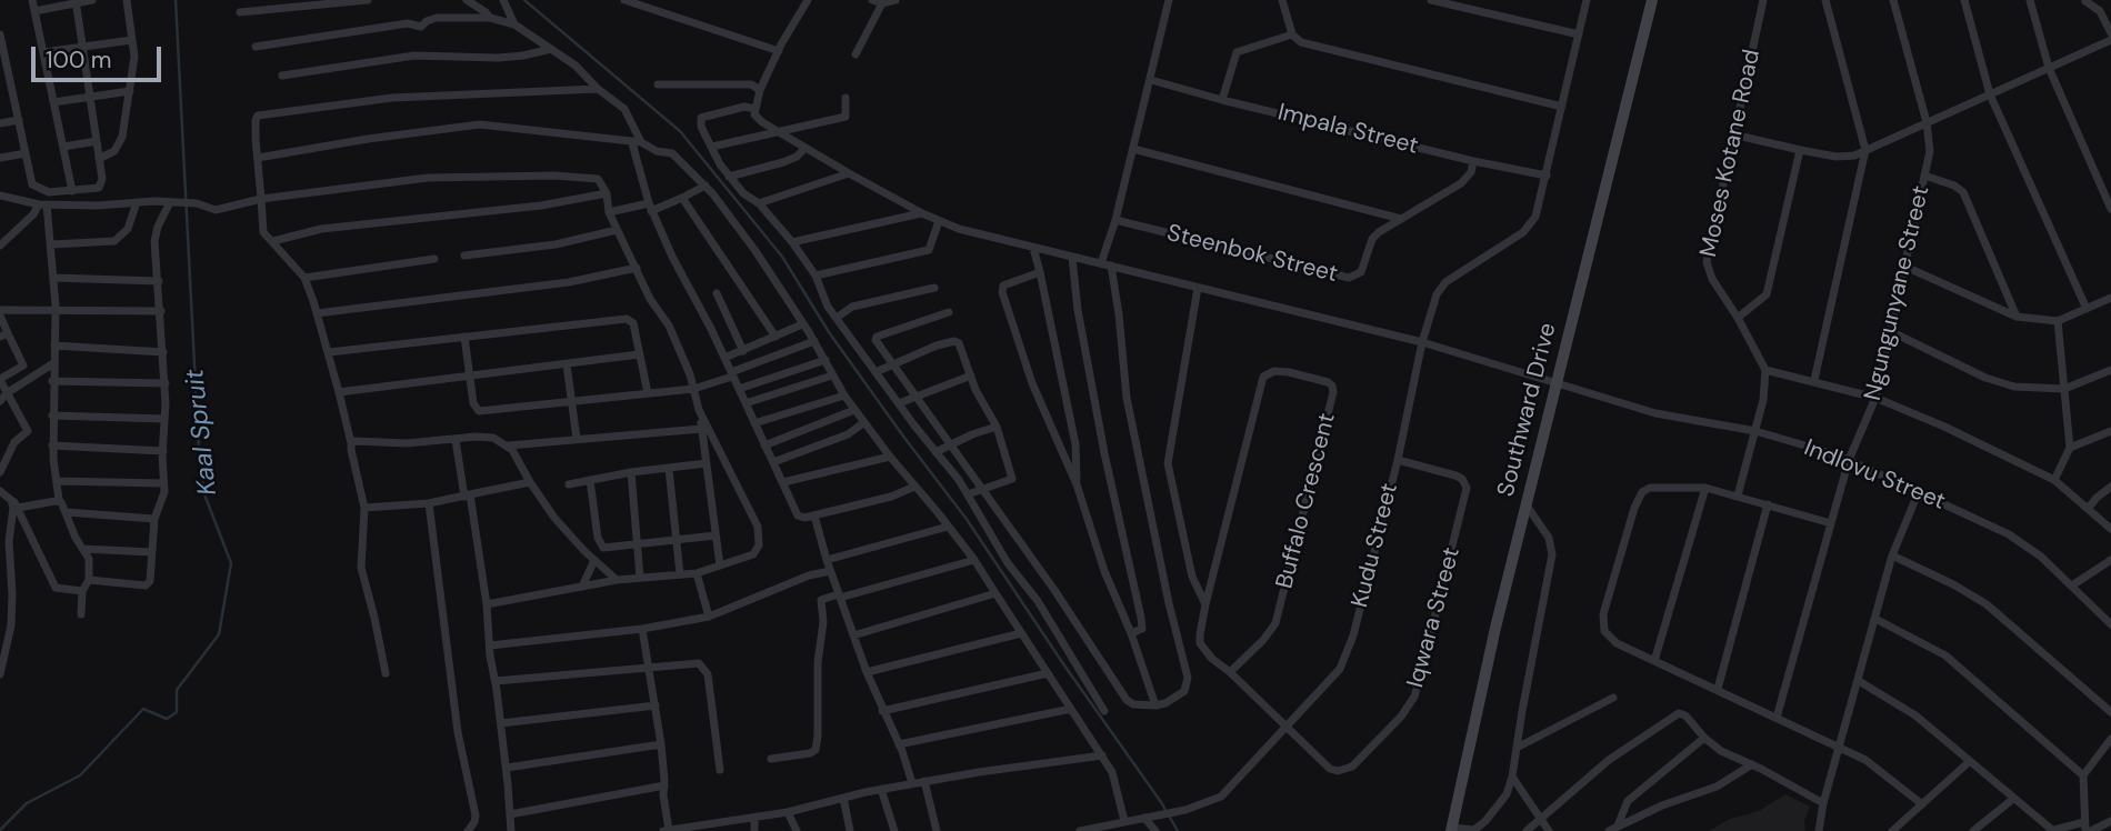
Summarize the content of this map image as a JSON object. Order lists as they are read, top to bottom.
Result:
{
  "streets": {
    "main road": ["Southward Drive"],
    "street": [
      "Impala Street",
      "Moses Kotane Road",
      "Steenbok Street",
      "Ngungunyane Street",
      "Indlovu Street",
      "Buffalo Crescent",
      "Kudu Street",
      "Iqwara Street"
    ]
  },
  "crossings": [
    ["Impala Street", "Steenbok Street"],
    ["Impala Street", "Kudu Street"],
    ["Ngungunyane Street", "Indlovu Street"],
    ["Southward Drive", "Indlovu Street"],
    ["Indlovu Street", "Kudu Street"],
    ["Kudu Street", "Iqwara Street"]
  ],
  "water": ["Kaal Spruit"],
  "scale_bar": "100 m"
}
